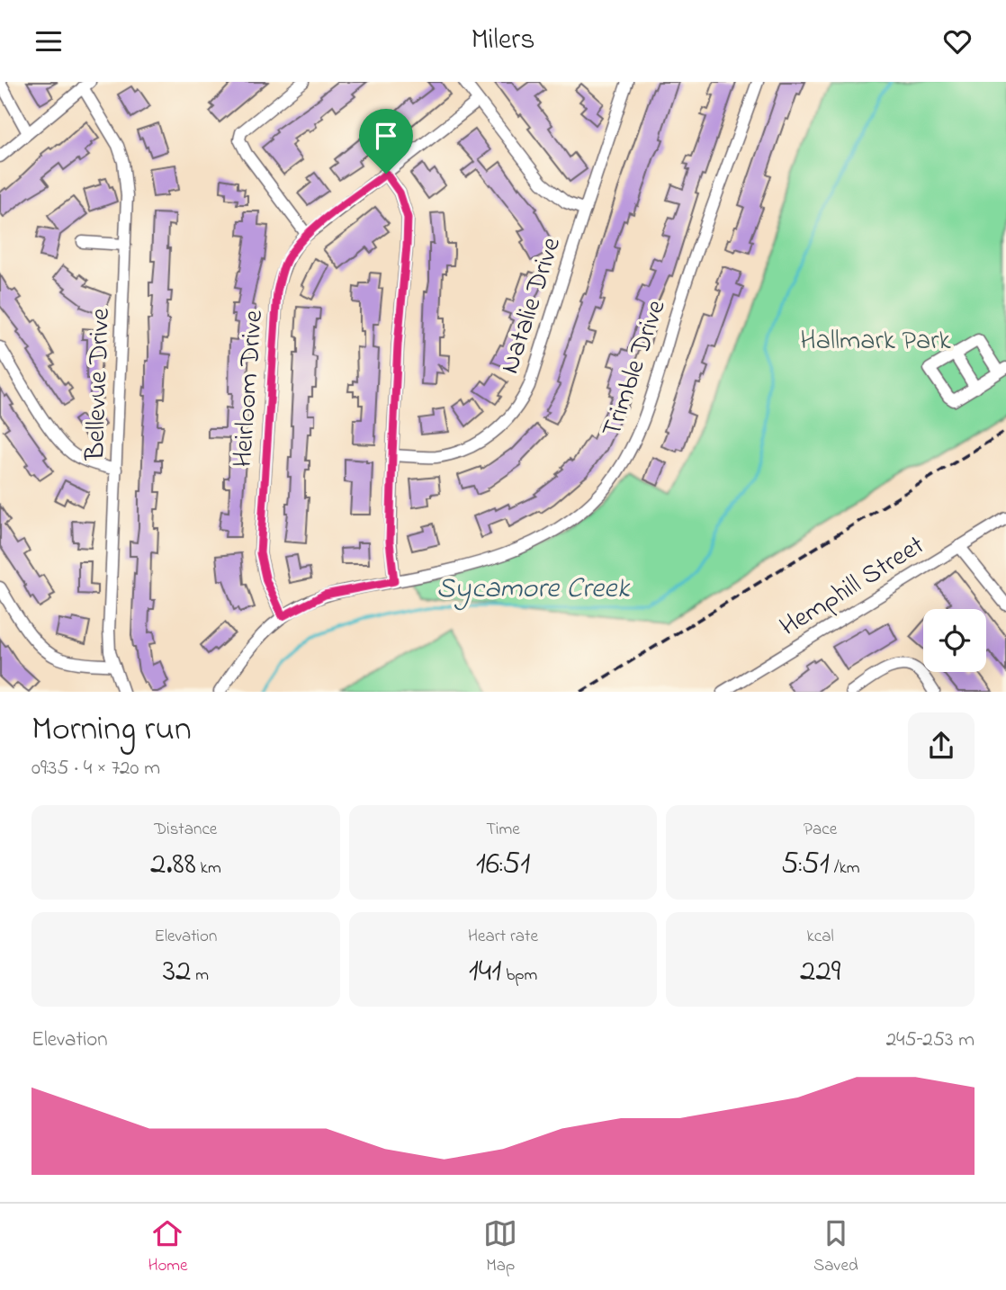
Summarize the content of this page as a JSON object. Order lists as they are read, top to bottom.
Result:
{
  "streets": {
    "street": [
      "Natalie Drive",
      "Trimble Drive",
      "Bellevue Drive",
      "Heirloom Drive",
      "Hemphill Street"
    ]
  },
  "crossings": [
    ["Trimble Drive", "Heirloom Drive"]
  ],
  "water": ["Sycamore Creek"],
  "parks": ["Hallmark Park"],
  "page": {
    "header": "Milers",
    "heading": ["Morning run", "09:35 · 4 × 720 m"],
    "stats": [
      ["Distance", "2.88 km"],
      ["Time", "16:51"],
      ["Pace", "5:51 /km"],
      ["Elevation", "32 m"],
      ["Heart rate", "141 bpm"],
      ["kcal", "229"]
    ],
    "chart": ["Elevation", "245–253 m"],
    "tabs": ["Home", "Map", "Saved"]
  }
}
